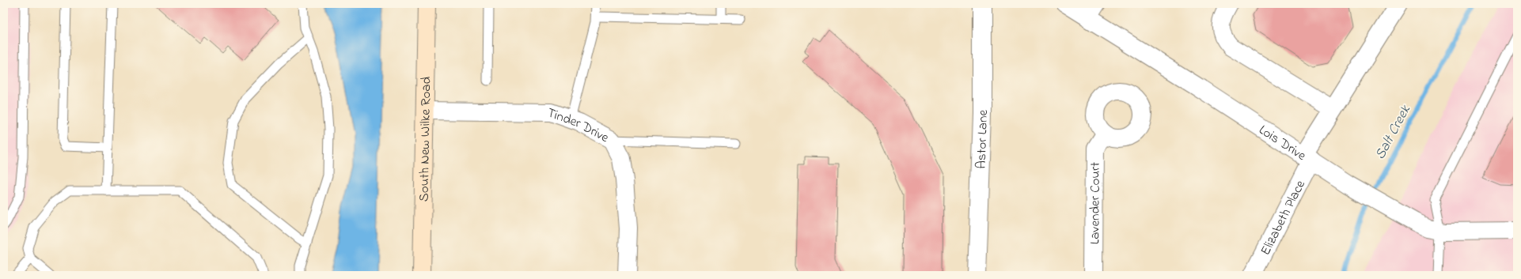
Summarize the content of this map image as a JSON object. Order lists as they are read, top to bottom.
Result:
{
  "streets": {
    "main road": ["South New Wilke Road"],
    "street": [
      "Tinder Drive",
      "Astor Lane",
      "Lois Drive",
      "Lavender Court",
      "Elizabeth Place"
    ]
  },
  "crossings": [
    ["Tinder Drive", "South New Wilke Road"],
    ["Lois Drive", "Elizabeth Place"]
  ],
  "water": ["Salt Creek"]
}
